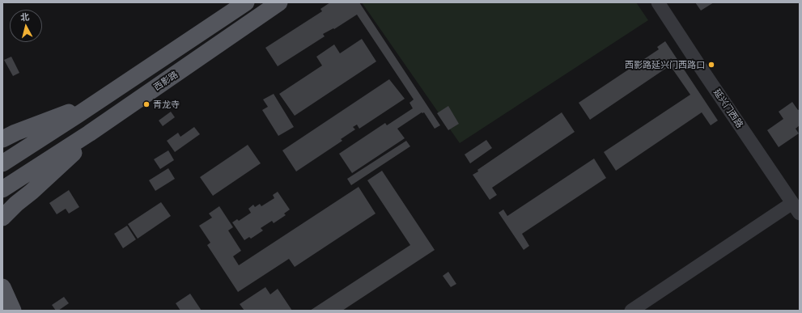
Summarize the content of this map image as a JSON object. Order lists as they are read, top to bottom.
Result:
{
  "streets": {
    "main road": ["西影路"],
    "street": ["延兴门西路"]
  },
  "places": ["西影路延兴门西路口", "青龙寺"],
  "north": "top"
}
